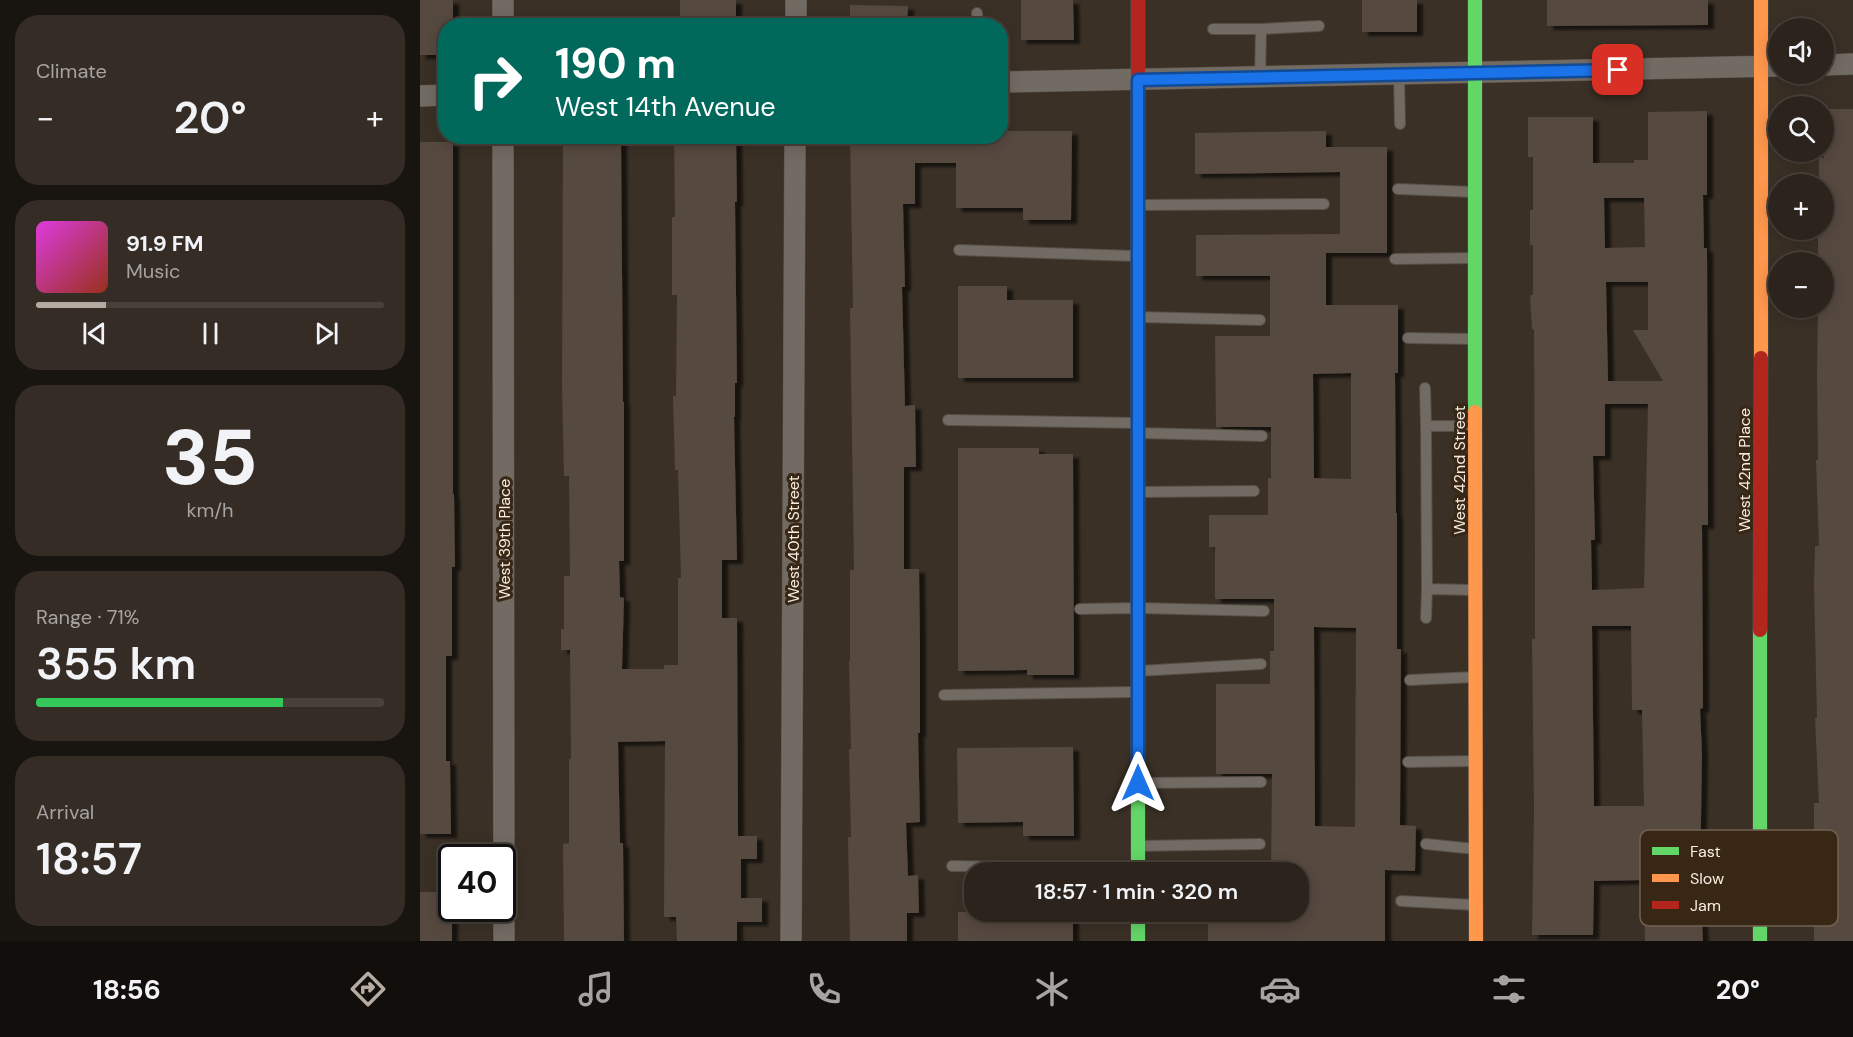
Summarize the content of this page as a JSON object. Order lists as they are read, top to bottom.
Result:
{
  "streets": {
    "street": [
      "West 42nd Street",
      "West 42nd Place",
      "West 39th Place",
      "West 40th Street"
    ]
  },
  "legend": ["Fast", "Slow", "Jam"],
  "page": {
    "tile": [
      "Climate",
      ["35", "km/h"],
      ["Range · 71%", "355 km"],
      ["Arrival", "18:57"]
    ],
    "map_buttons": ["+", "−"],
    "turn": ["190 m", "West 14th Avenue"],
    "heat": ["−", "20°", "+"],
    "song": ["91.9 FM", "Music"],
    "limit": "40",
    "trip": "18:57 · 1 min · 320 m",
    "tabs": ["18:56", "20°"]
  }
}
